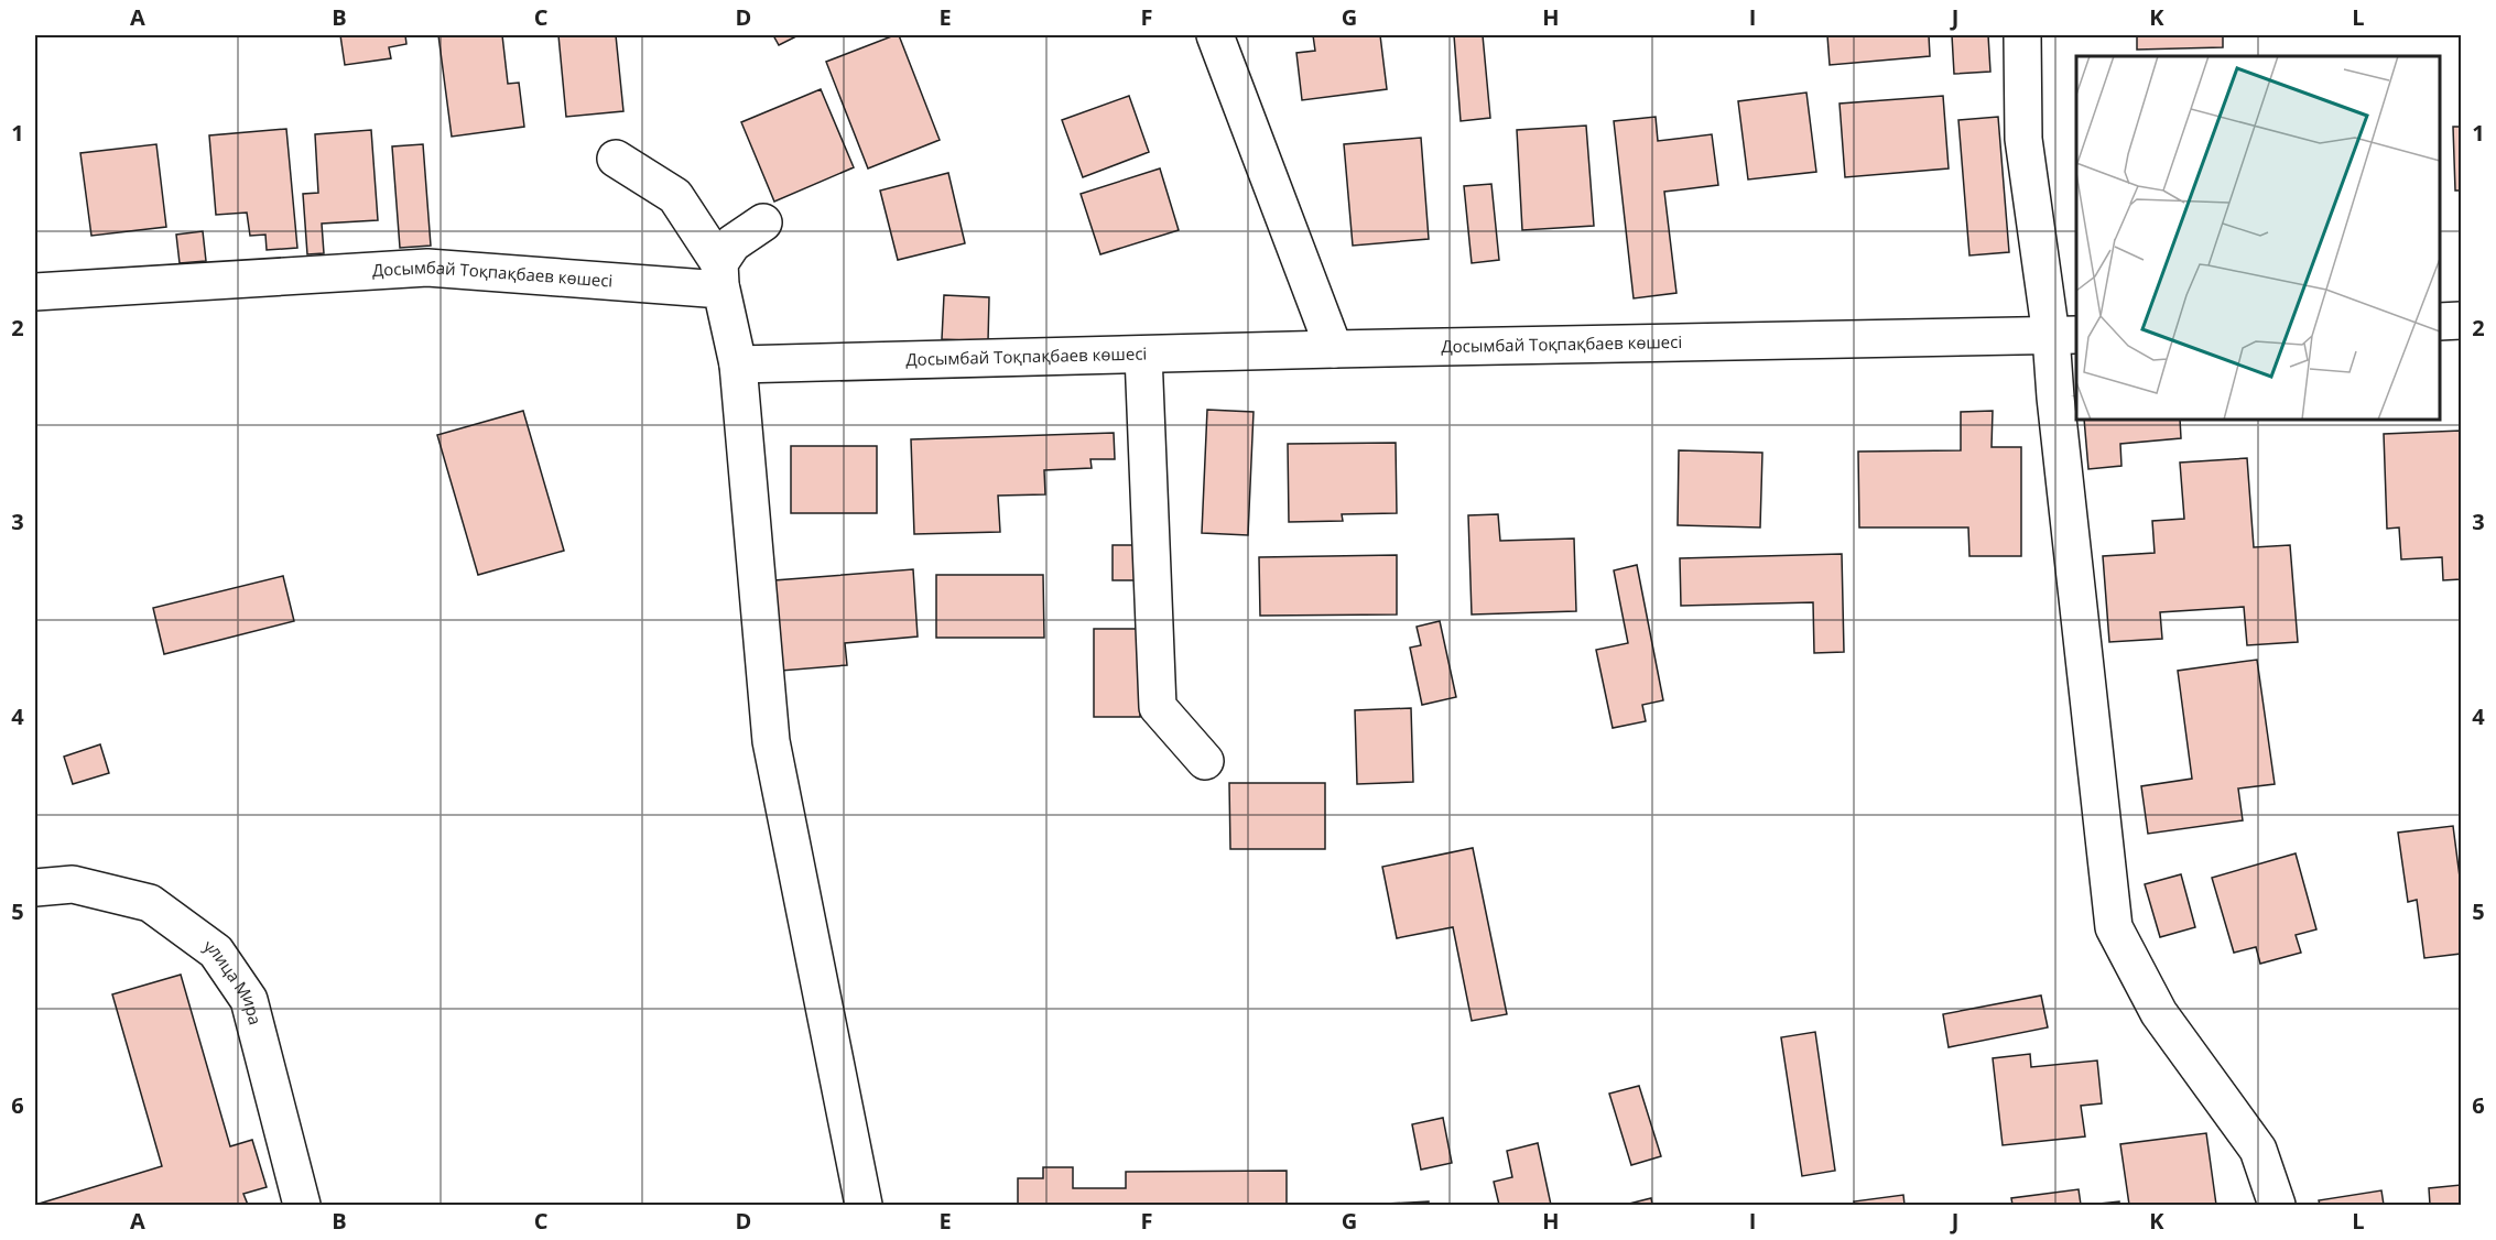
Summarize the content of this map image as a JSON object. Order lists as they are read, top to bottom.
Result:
{
  "streets": {
    "street": ["Досымбай Тоқпақбаев көшесі", "улица Мира"]
  },
  "grid": {
    "columns": [
      "A",
      "B",
      "C",
      "D",
      "E",
      "F",
      "G",
      "H",
      "I",
      "J",
      "K",
      "L"
    ],
    "rows": [
      "1",
      "2",
      "3",
      "4",
      "5",
      "6"
    ]
  }
}
